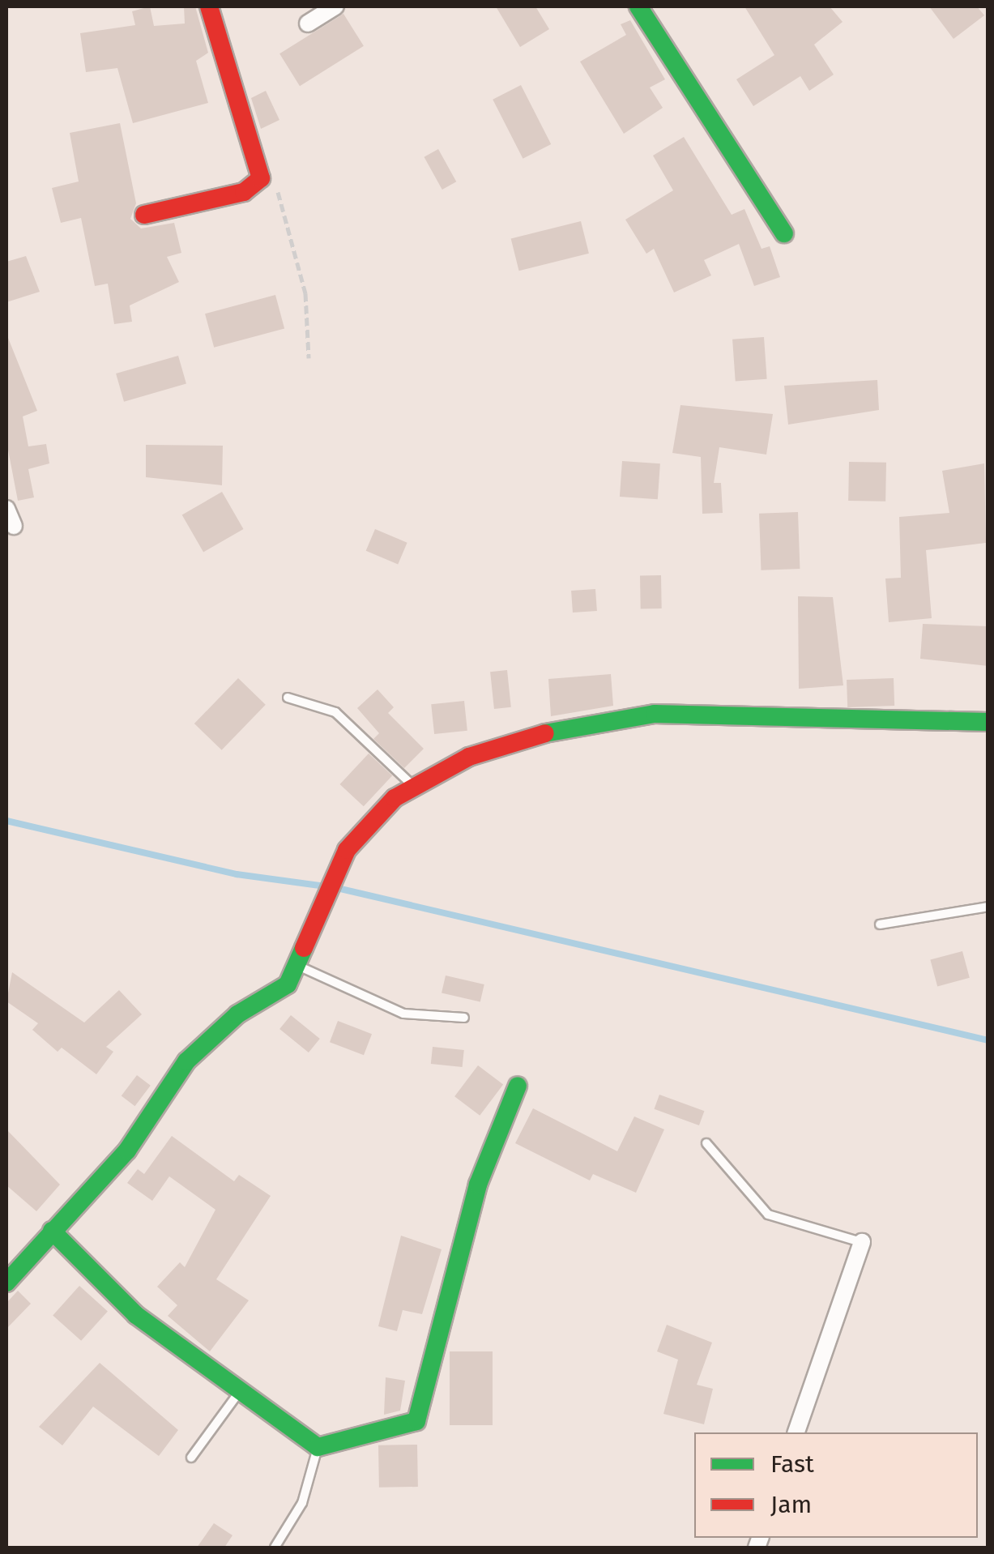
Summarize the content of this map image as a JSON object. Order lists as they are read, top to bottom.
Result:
{
  "legend": ["Fast", "Jam"]
}
